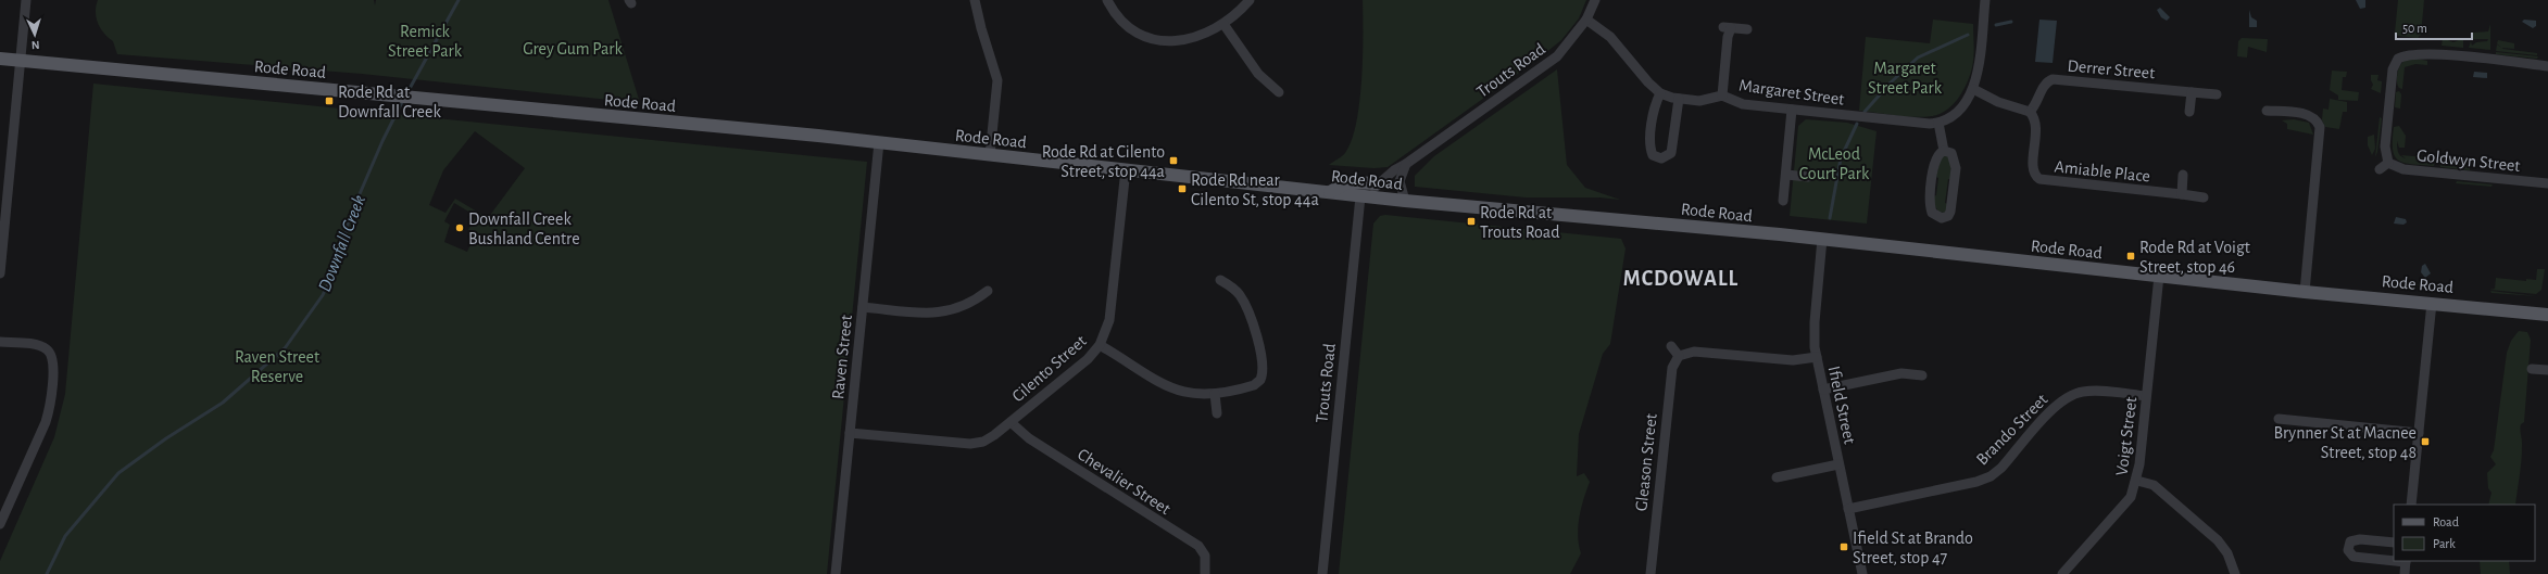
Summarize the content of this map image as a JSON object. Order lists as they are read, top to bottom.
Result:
{
  "streets": {
    "main road": ["Rode Road"],
    "street": [
      "Derrer Street",
      "Trouts Road",
      "Margaret Street",
      "Goldwyn Street",
      "Amiable Place",
      "Raven Street",
      "Cilento Street",
      "Ifield Street",
      "Brando Street",
      "Voigt Street",
      "Gleason Street",
      "Chevalier Street"
    ]
  },
  "crossings": [
    ["Rode Road", "Trouts Road"],
    ["Rode Road", "Raven Street"],
    ["Rode Road", "Cilento Street"],
    ["Rode Road", "Ifield Street"],
    ["Rode Road", "Voigt Street"],
    ["Derrer Street", "Amiable Place"],
    ["Trouts Road", "Margaret Street"],
    ["Raven Street", "Cilento Street"],
    ["Cilento Street", "Chevalier Street"],
    ["Ifield Street", "Brando Street"],
    ["Brando Street", "Voigt Street"]
  ],
  "districts": ["MCDOWALL"],
  "water": ["Downfall Creek"],
  "parks": [
    "Remick Street Park",
    "Grey Gum Park",
    "Margaret Street Park",
    "McLeod Court Park",
    "Raven Street Reserve"
  ],
  "places": {
    "transit": [
      "Rode Rd at Downfall Creek",
      "Rode Rd at Cilento Street, stop 44a",
      "Rode Rd near Cilento St, stop 44a",
      "Rode Rd at Trouts Road",
      "Rode Rd at Voigt Street, stop 46",
      "Brynner St at Macnee Street, stop 48",
      "Ifield St at Brando Street, stop 47"
    ],
    "other": ["Downfall Creek Bushland Centre"]
  },
  "legend": ["Road", "Park"],
  "scale_bar": "50 m",
  "north": "bottom"
}
